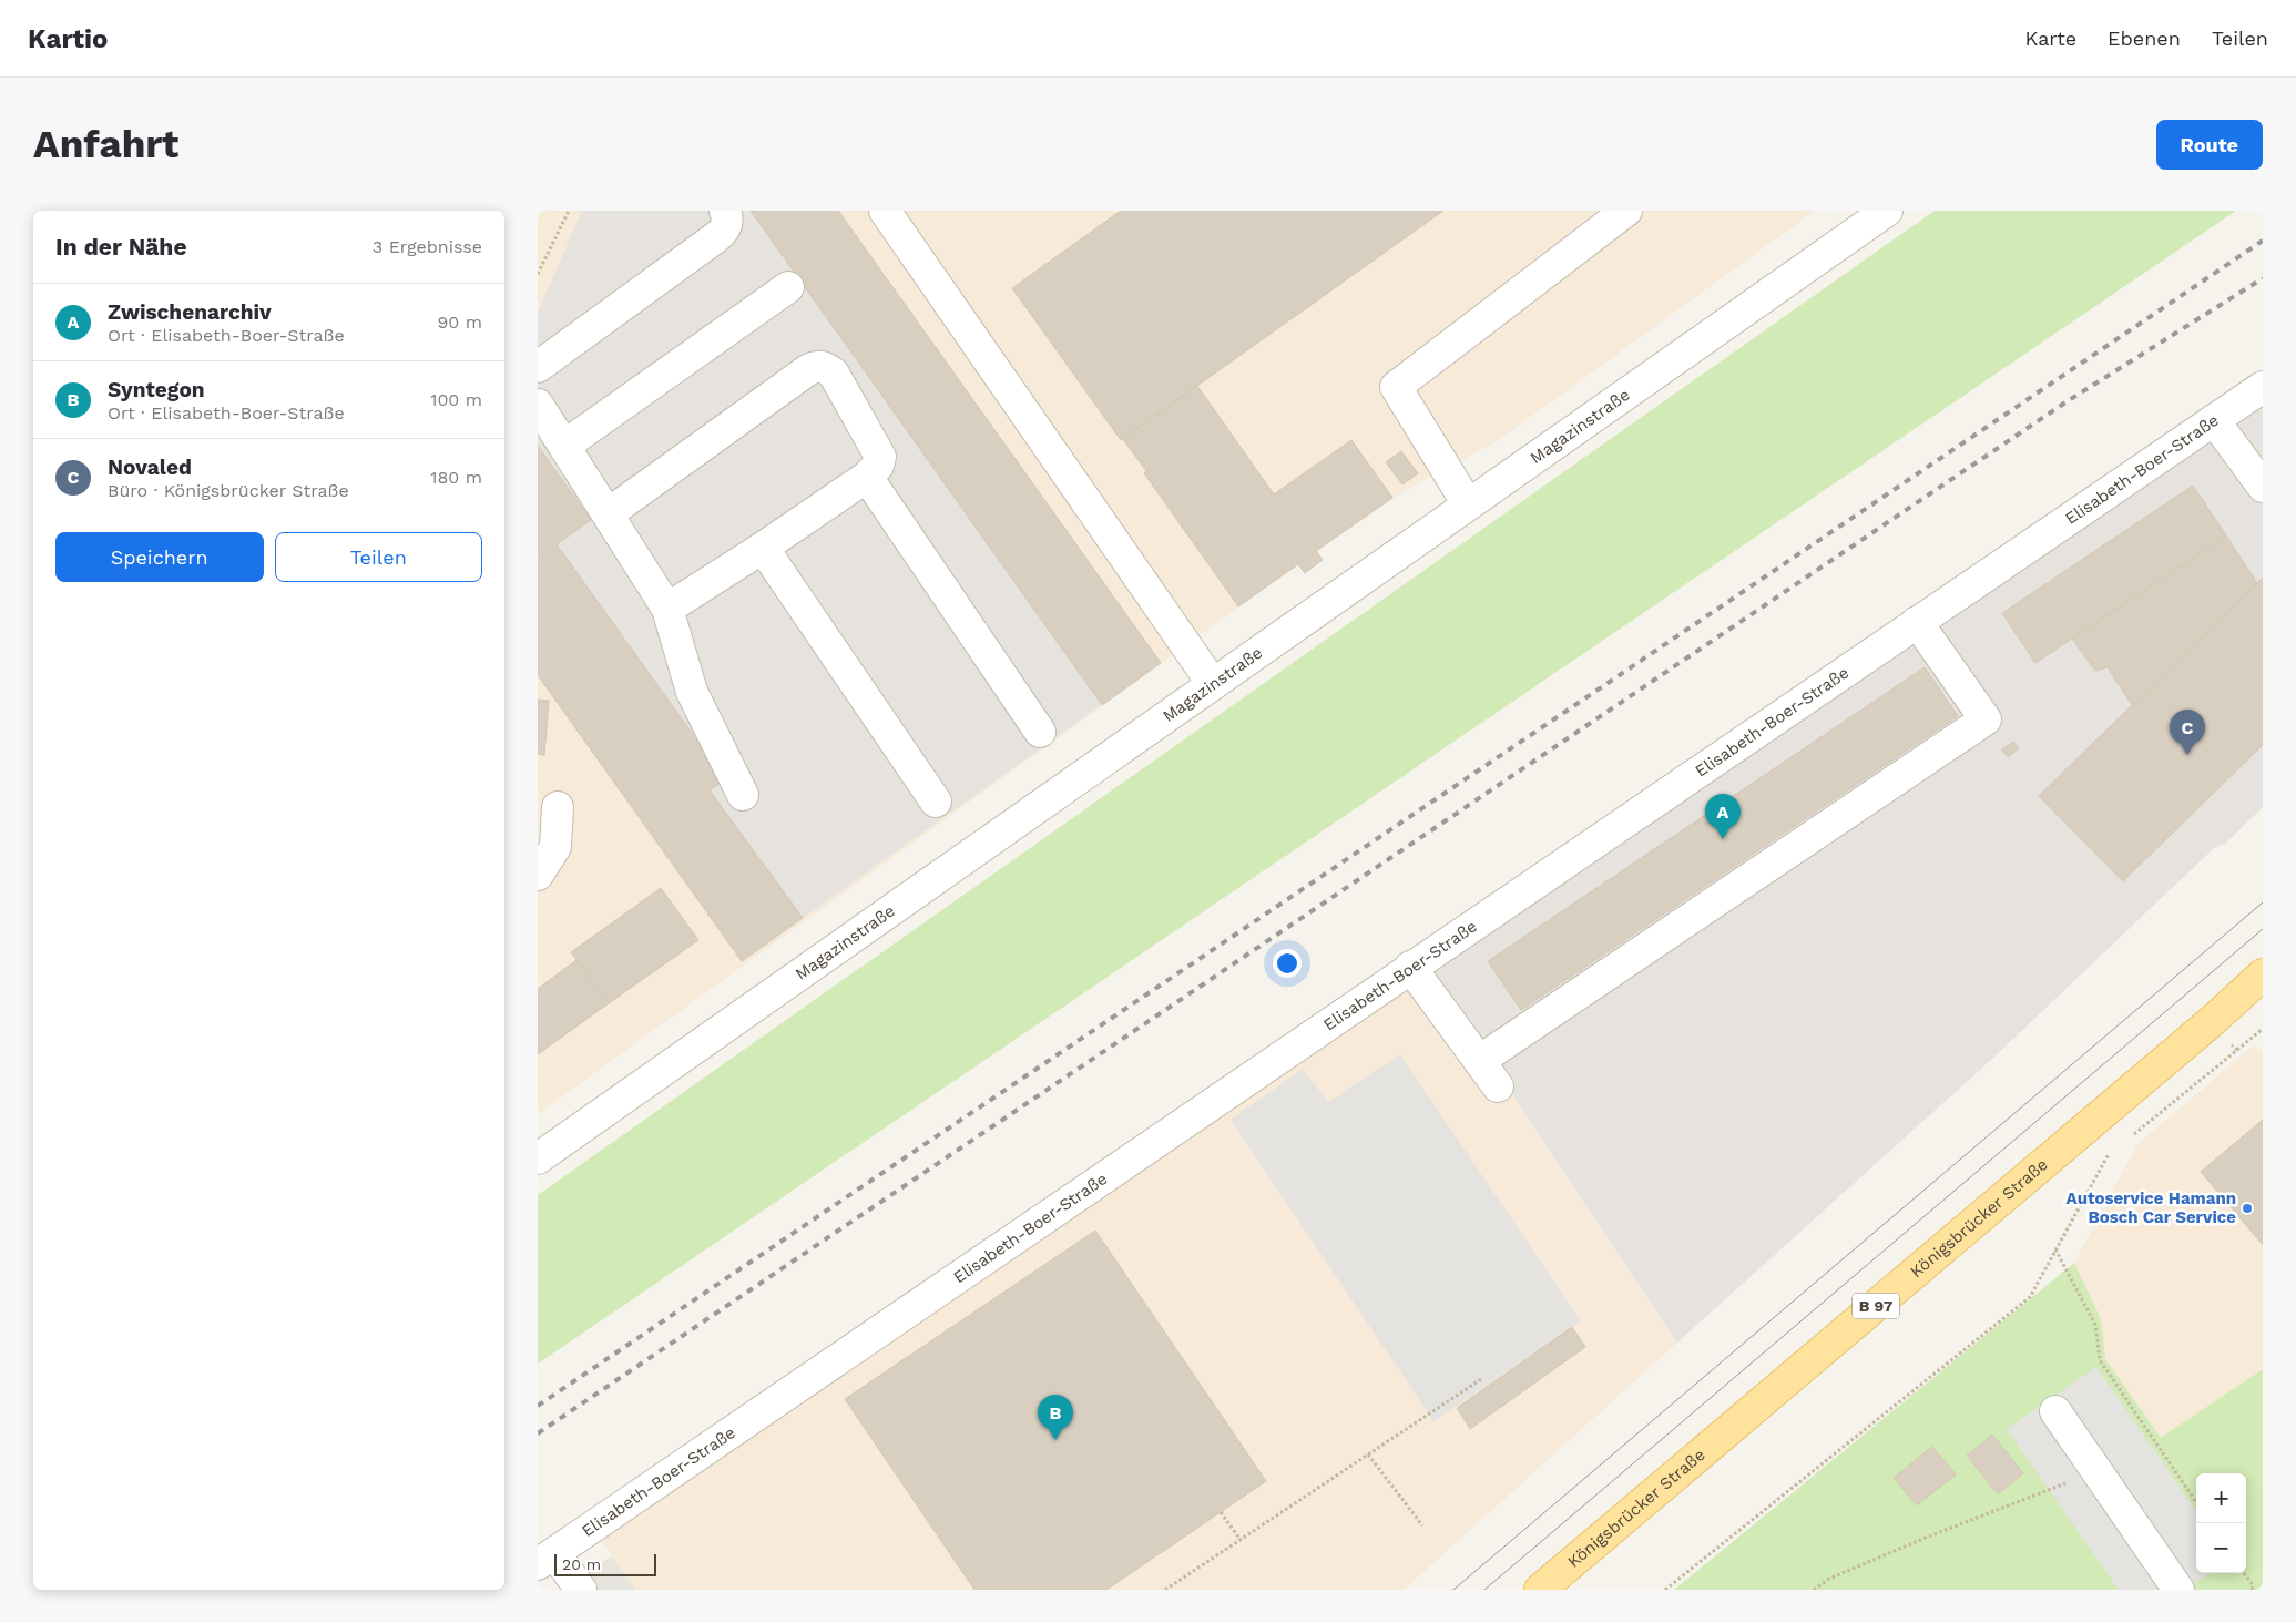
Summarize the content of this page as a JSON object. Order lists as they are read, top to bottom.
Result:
{
  "streets": {
    "main road": ["Königsbrücker Straße", "B 97"],
    "street": ["Magazinstraße", "Elisabeth-Boer-Straße"]
  },
  "places": ["Autoservice Hamann Bosch Car Service"],
  "scale_bar": "20 m",
  "page": {
    "header": "Kartio",
    "nav": ["Karte", "Ebenen", "Teilen"],
    "buttons": [
      "Route",
      ["Speichern", "Teilen"]
    ],
    "title": "Anfahrt",
    "heading": ["In der Nähe", "3 Ergebnisse"],
    "list": [
      {
        "mark": "A",
        "name": "Zwischenarchiv",
        "note": "Ort · Elisabeth-Boer-Straße",
        "value": "90 m"
      },
      {
        "mark": "B",
        "name": "Syntegon",
        "note": "Ort · Elisabeth-Boer-Straße",
        "value": "100 m"
      },
      {
        "mark": "C",
        "name": "Novaled",
        "note": "Büro · Königsbrücker Straße",
        "value": "180 m"
      }
    ],
    "pins": ["C", "A", "B"],
    "map_buttons": ["+", "−"],
    "scale": "20 m"
  }
}
